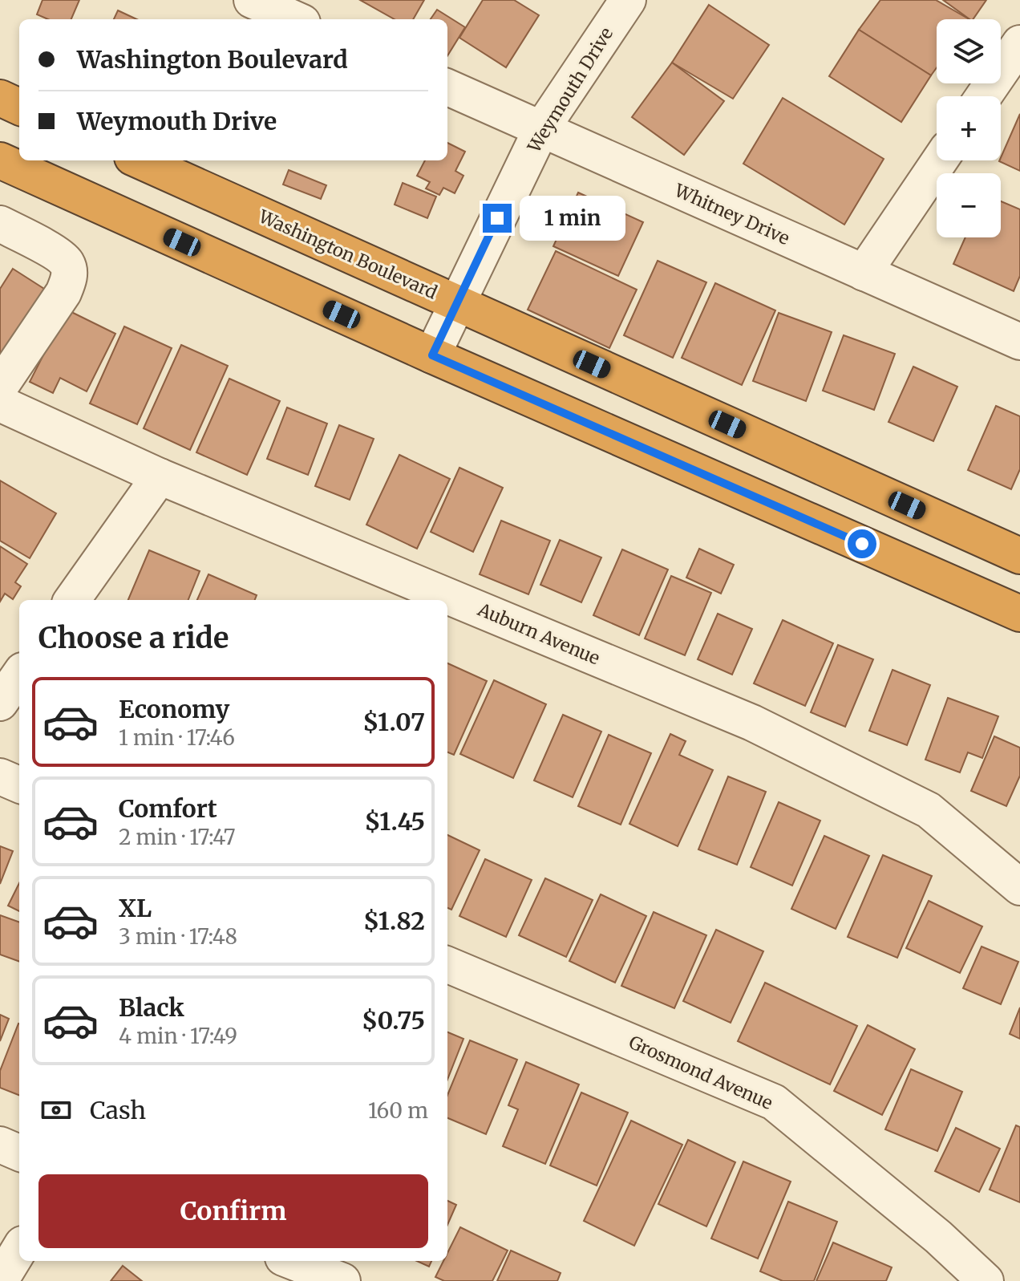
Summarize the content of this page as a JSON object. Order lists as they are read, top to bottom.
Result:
{
  "streets": {
    "highway": ["Washington Boulevard"],
    "street": [
      "Weymouth Drive",
      "Whitney Drive",
      "Auburn Avenue",
      "Grosmond Avenue"
    ]
  },
  "crossings": [
    ["Weymouth Drive", "Whitney Drive"],
    ["Weymouth Drive", "Washington Boulevard"]
  ],
  "page": {
    "map_buttons": ["+", "−"],
    "banner": ["Washington Boulevard", "Weymouth Drive"],
    "bubble": "1 min",
    "heading": "Choose a ride",
    "list": [
      {
        "name": "Economy",
        "note": "1 min · 17:46",
        "value": "$1.07"
      },
      {
        "name": "Comfort",
        "note": "2 min · 17:47",
        "value": "$1.45"
      },
      {
        "name": "XL",
        "note": "3 min · 17:48",
        "value": "$1.82"
      },
      {
        "name": "Black",
        "note": "4 min · 17:49",
        "value": "$0.75"
      }
    ],
    "pay": ["Cash", "160 m"],
    "buttons": "Confirm"
  }
}
